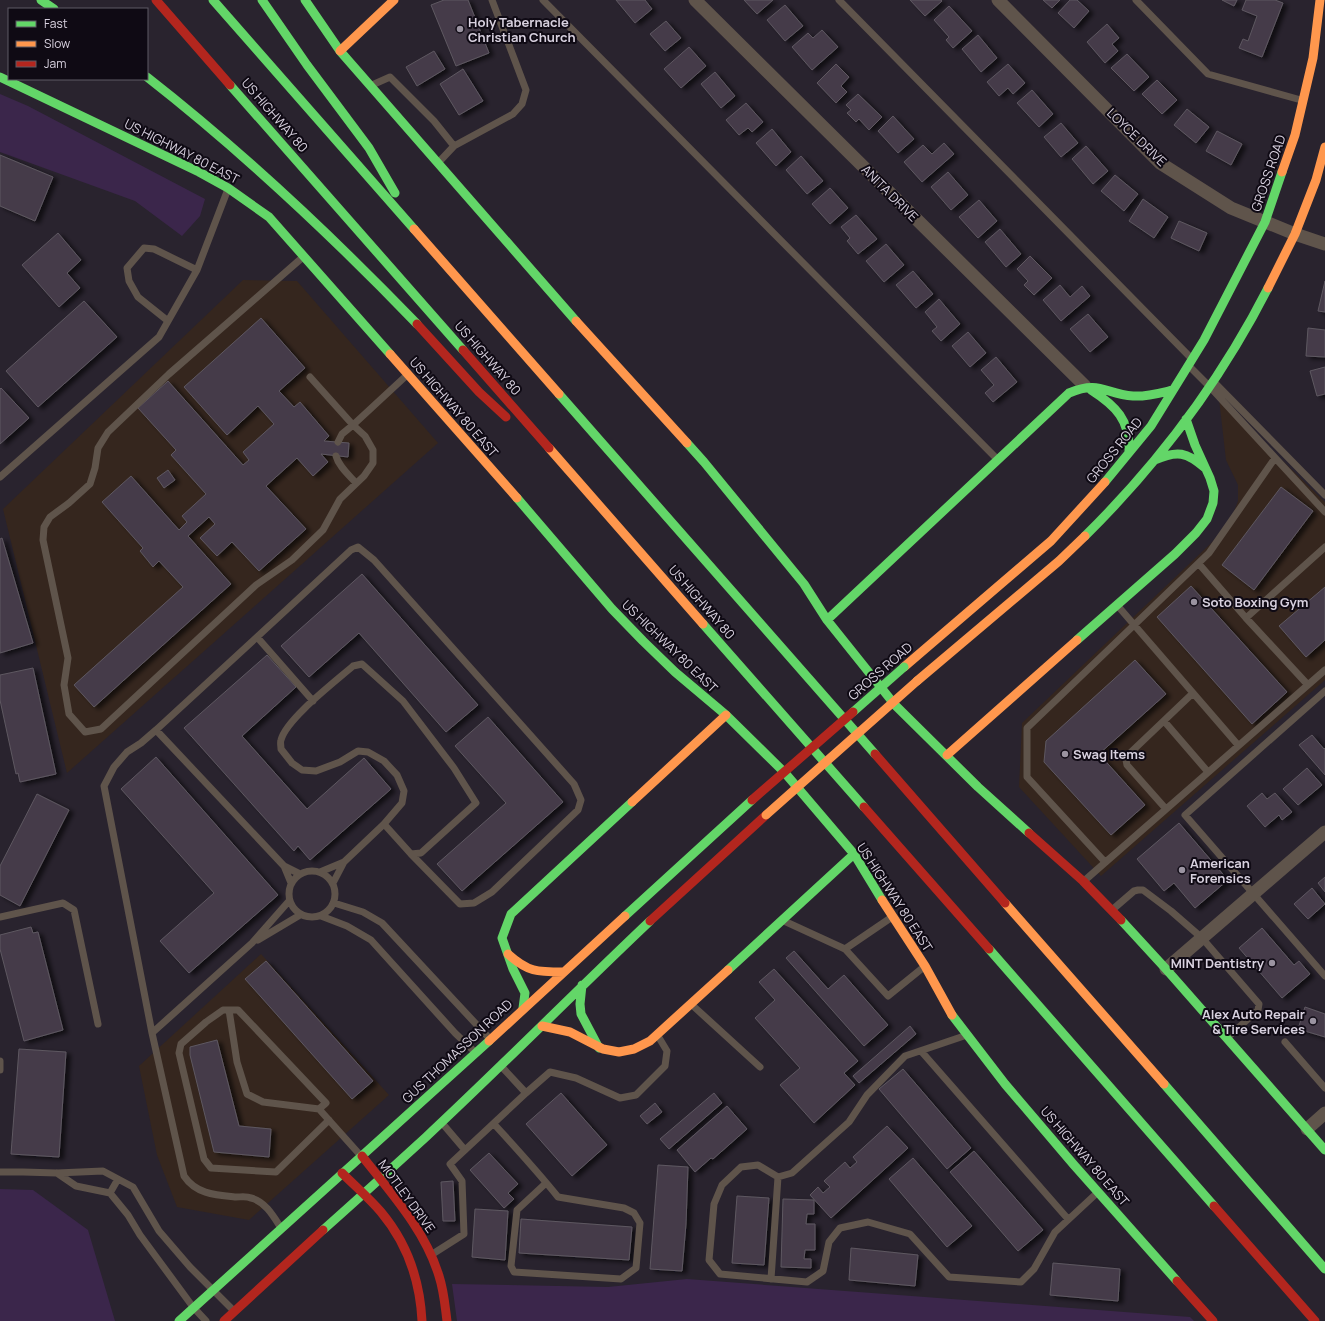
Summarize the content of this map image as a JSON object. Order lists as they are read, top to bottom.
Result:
{
  "streets": {
    "main road": [
      "US HIGHWAY 80",
      "US HIGHWAY 80 EAST",
      "GROSS ROAD",
      "GUS THOMASSON ROAD",
      "MOTLEY DRIVE"
    ],
    "street": ["LOYCE DRIVE", "ANITA DRIVE"]
  },
  "crossings": [
    ["LOYCE DRIVE", "GROSS ROAD"],
    ["GROSS ROAD", "GUS THOMASSON ROAD"],
    ["GUS THOMASSON ROAD", "MOTLEY DRIVE"]
  ],
  "places": [
    "Holy Tabernacle Christian Church",
    "Soto Boxing Gym",
    "Swag Items",
    "American Forensics",
    "MINT Dentistry",
    "Alex Auto Repair & Tire Services"
  ],
  "legend": ["Fast", "Slow", "Jam"]
}
